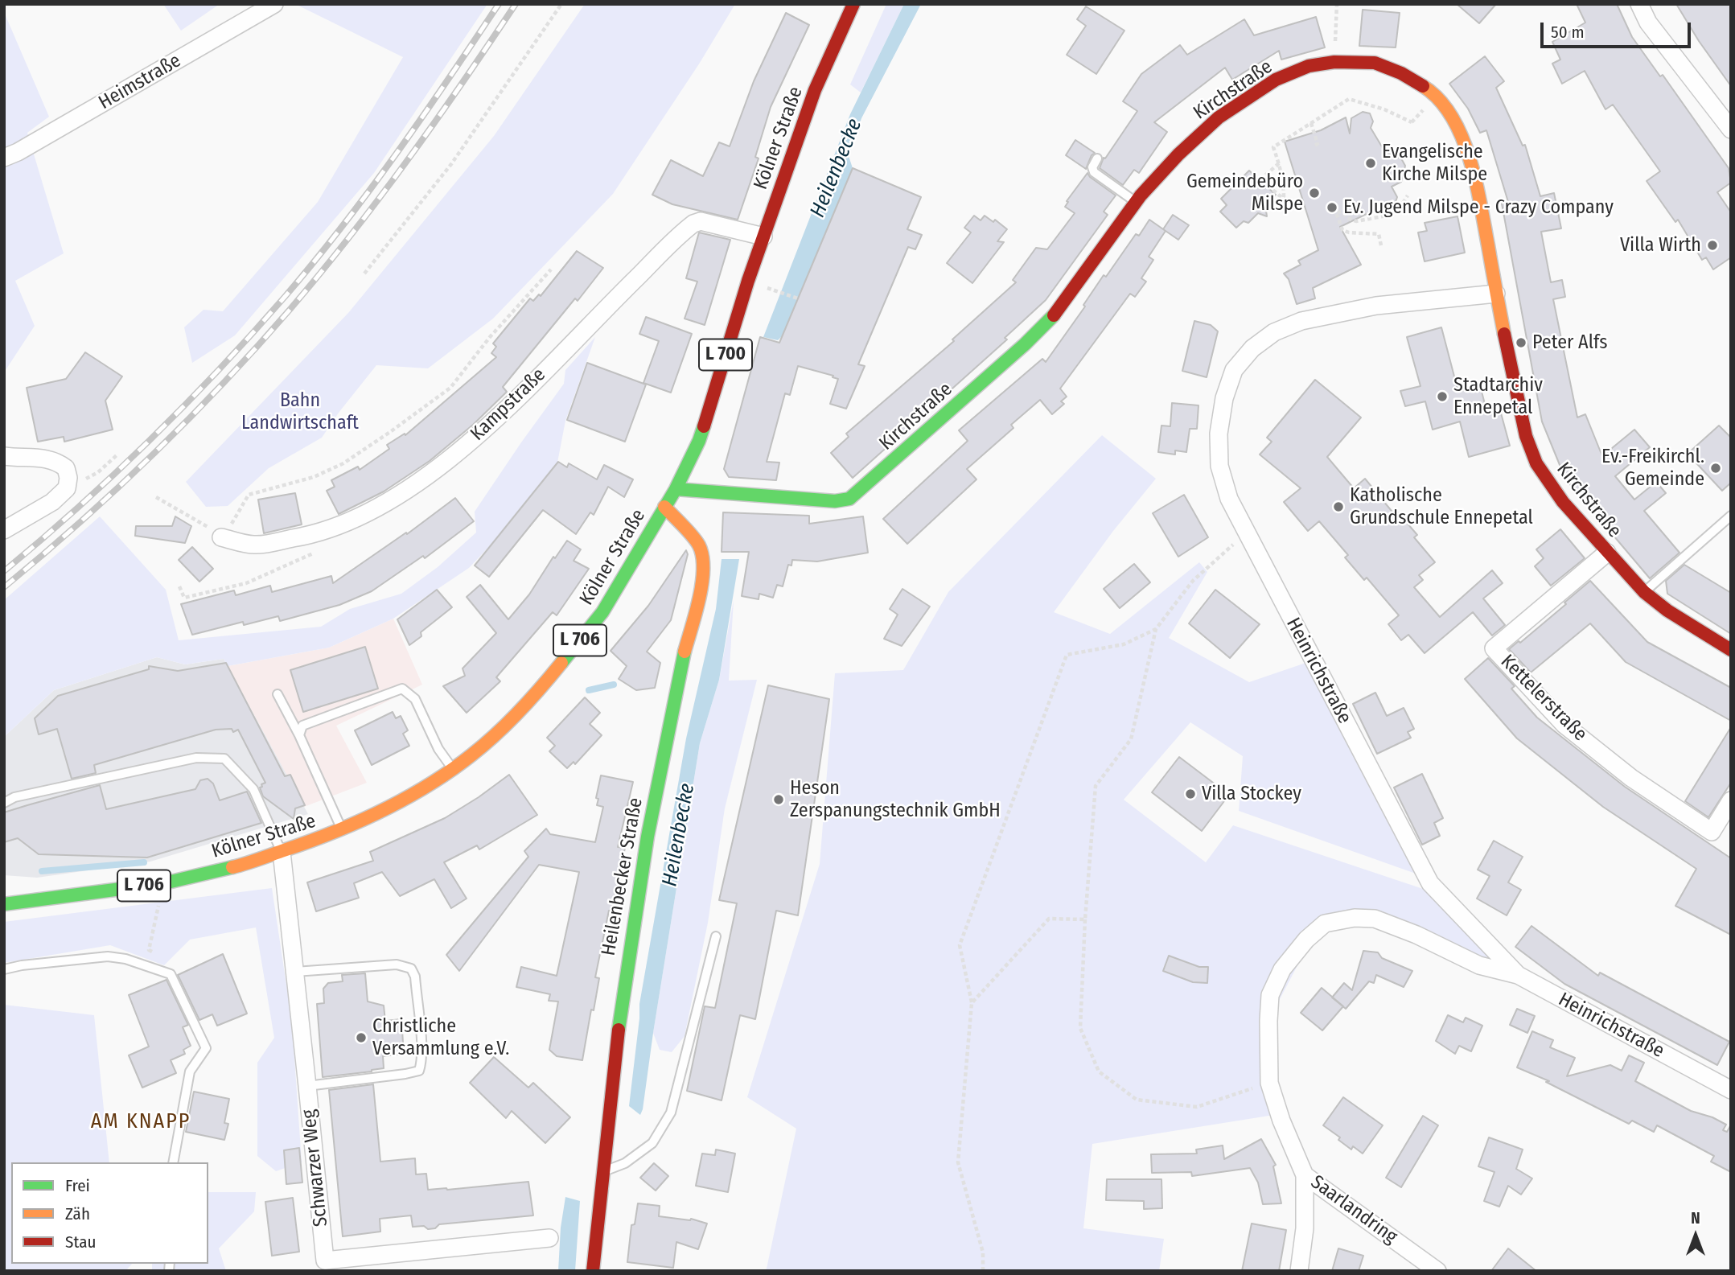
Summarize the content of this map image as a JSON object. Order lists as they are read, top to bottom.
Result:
{
  "streets": {
    "main road": [
      "Kirchstraße",
      "Kölner Straße",
      "L 700",
      "L 706",
      "Heilenbecker Straße"
    ],
    "street": [
      "Heimstraße",
      "Kampstraße",
      "Heinrichstraße",
      "Kettelerstraße",
      "Schwarzer Weg",
      "Saarlandring"
    ]
  },
  "crossings": [
    ["Kirchstraße", "Kölner Straße"],
    ["Kirchstraße", "Heinrichstraße"],
    ["Kirchstraße", "Kettelerstraße"],
    ["Kölner Straße", "Kampstraße"],
    ["Kölner Straße", "Heilenbecker Straße"],
    ["Kölner Straße", "Schwarzer Weg"],
    ["Heinrichstraße", "Saarlandring"]
  ],
  "districts": ["AM KNAPP"],
  "water": ["Heilenbecke"],
  "parks": ["Bahn Landwirtschaft"],
  "places": [
    "Evangelische Kirche Milspe",
    "Gemeindebüro Milspe",
    "Ev. Jugend Milspe - Crazy Company",
    "Villa Wirth",
    "Peter Alfs",
    "Stadtarchiv Ennepetal",
    "Ev.-Freikirchl. Gemeinde",
    "Katholische Grundschule Ennepetal",
    "Villa Stockey",
    "Heson Zerspanungstechnik GmbH",
    "Christliche Versammlung e.V."
  ],
  "legend": ["Frei", "Zäh", "Stau"],
  "scale_bar": "50 m",
  "north": "top"
}
